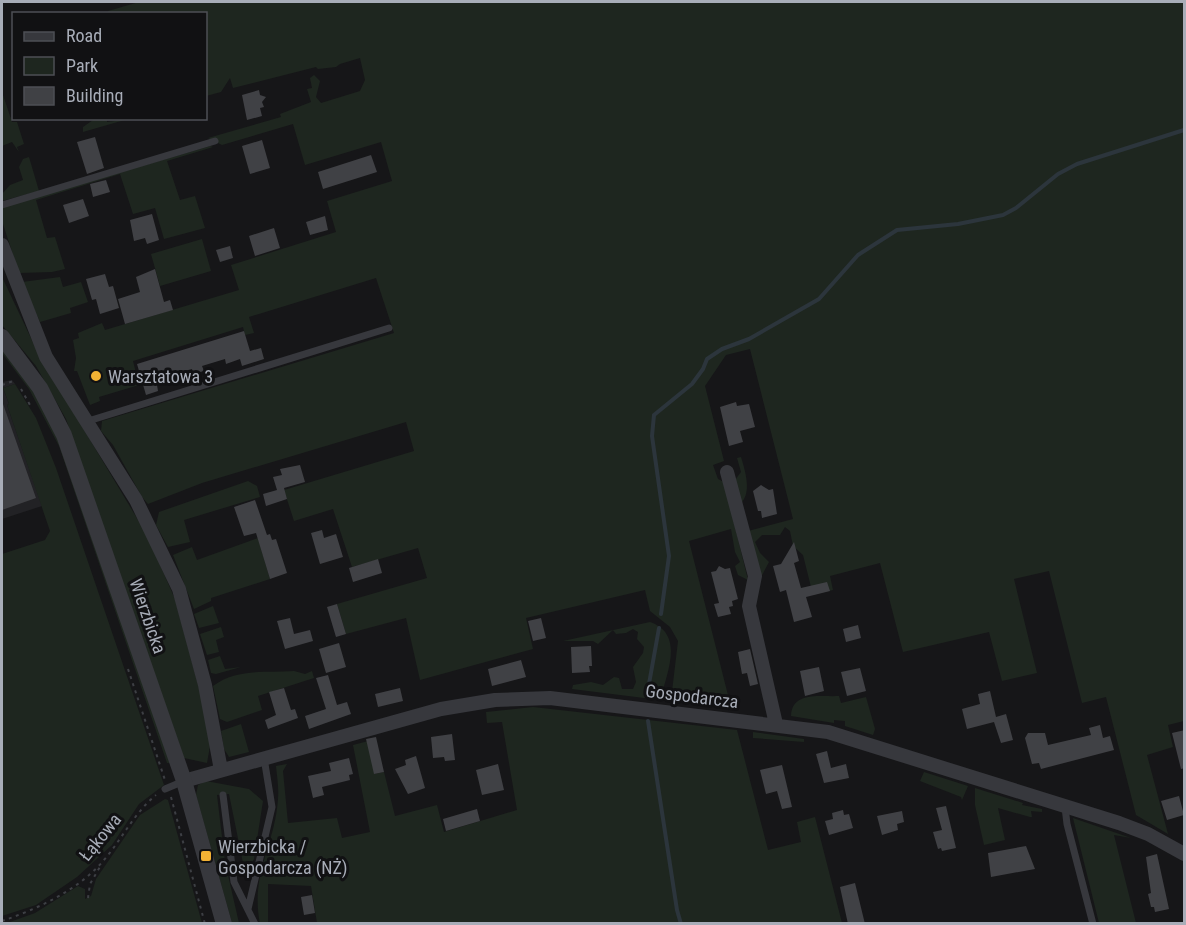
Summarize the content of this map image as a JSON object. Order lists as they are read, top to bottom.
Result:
{
  "streets": {
    "street": ["Wierzbicka", "Gospodarcza"],
    "path": ["Łąkowa"]
  },
  "crossings": [
    ["Wierzbicka", "Gospodarcza"],
    ["Wierzbicka", "Łąkowa"],
    ["Gospodarcza", "Łąkowa"]
  ],
  "places": {
    "other": ["Warsztatowa 3"],
    "transit": ["Wierzbicka / Gospodarcza (NŻ)"]
  },
  "legend": ["Road", "Park", "Building"]
}
